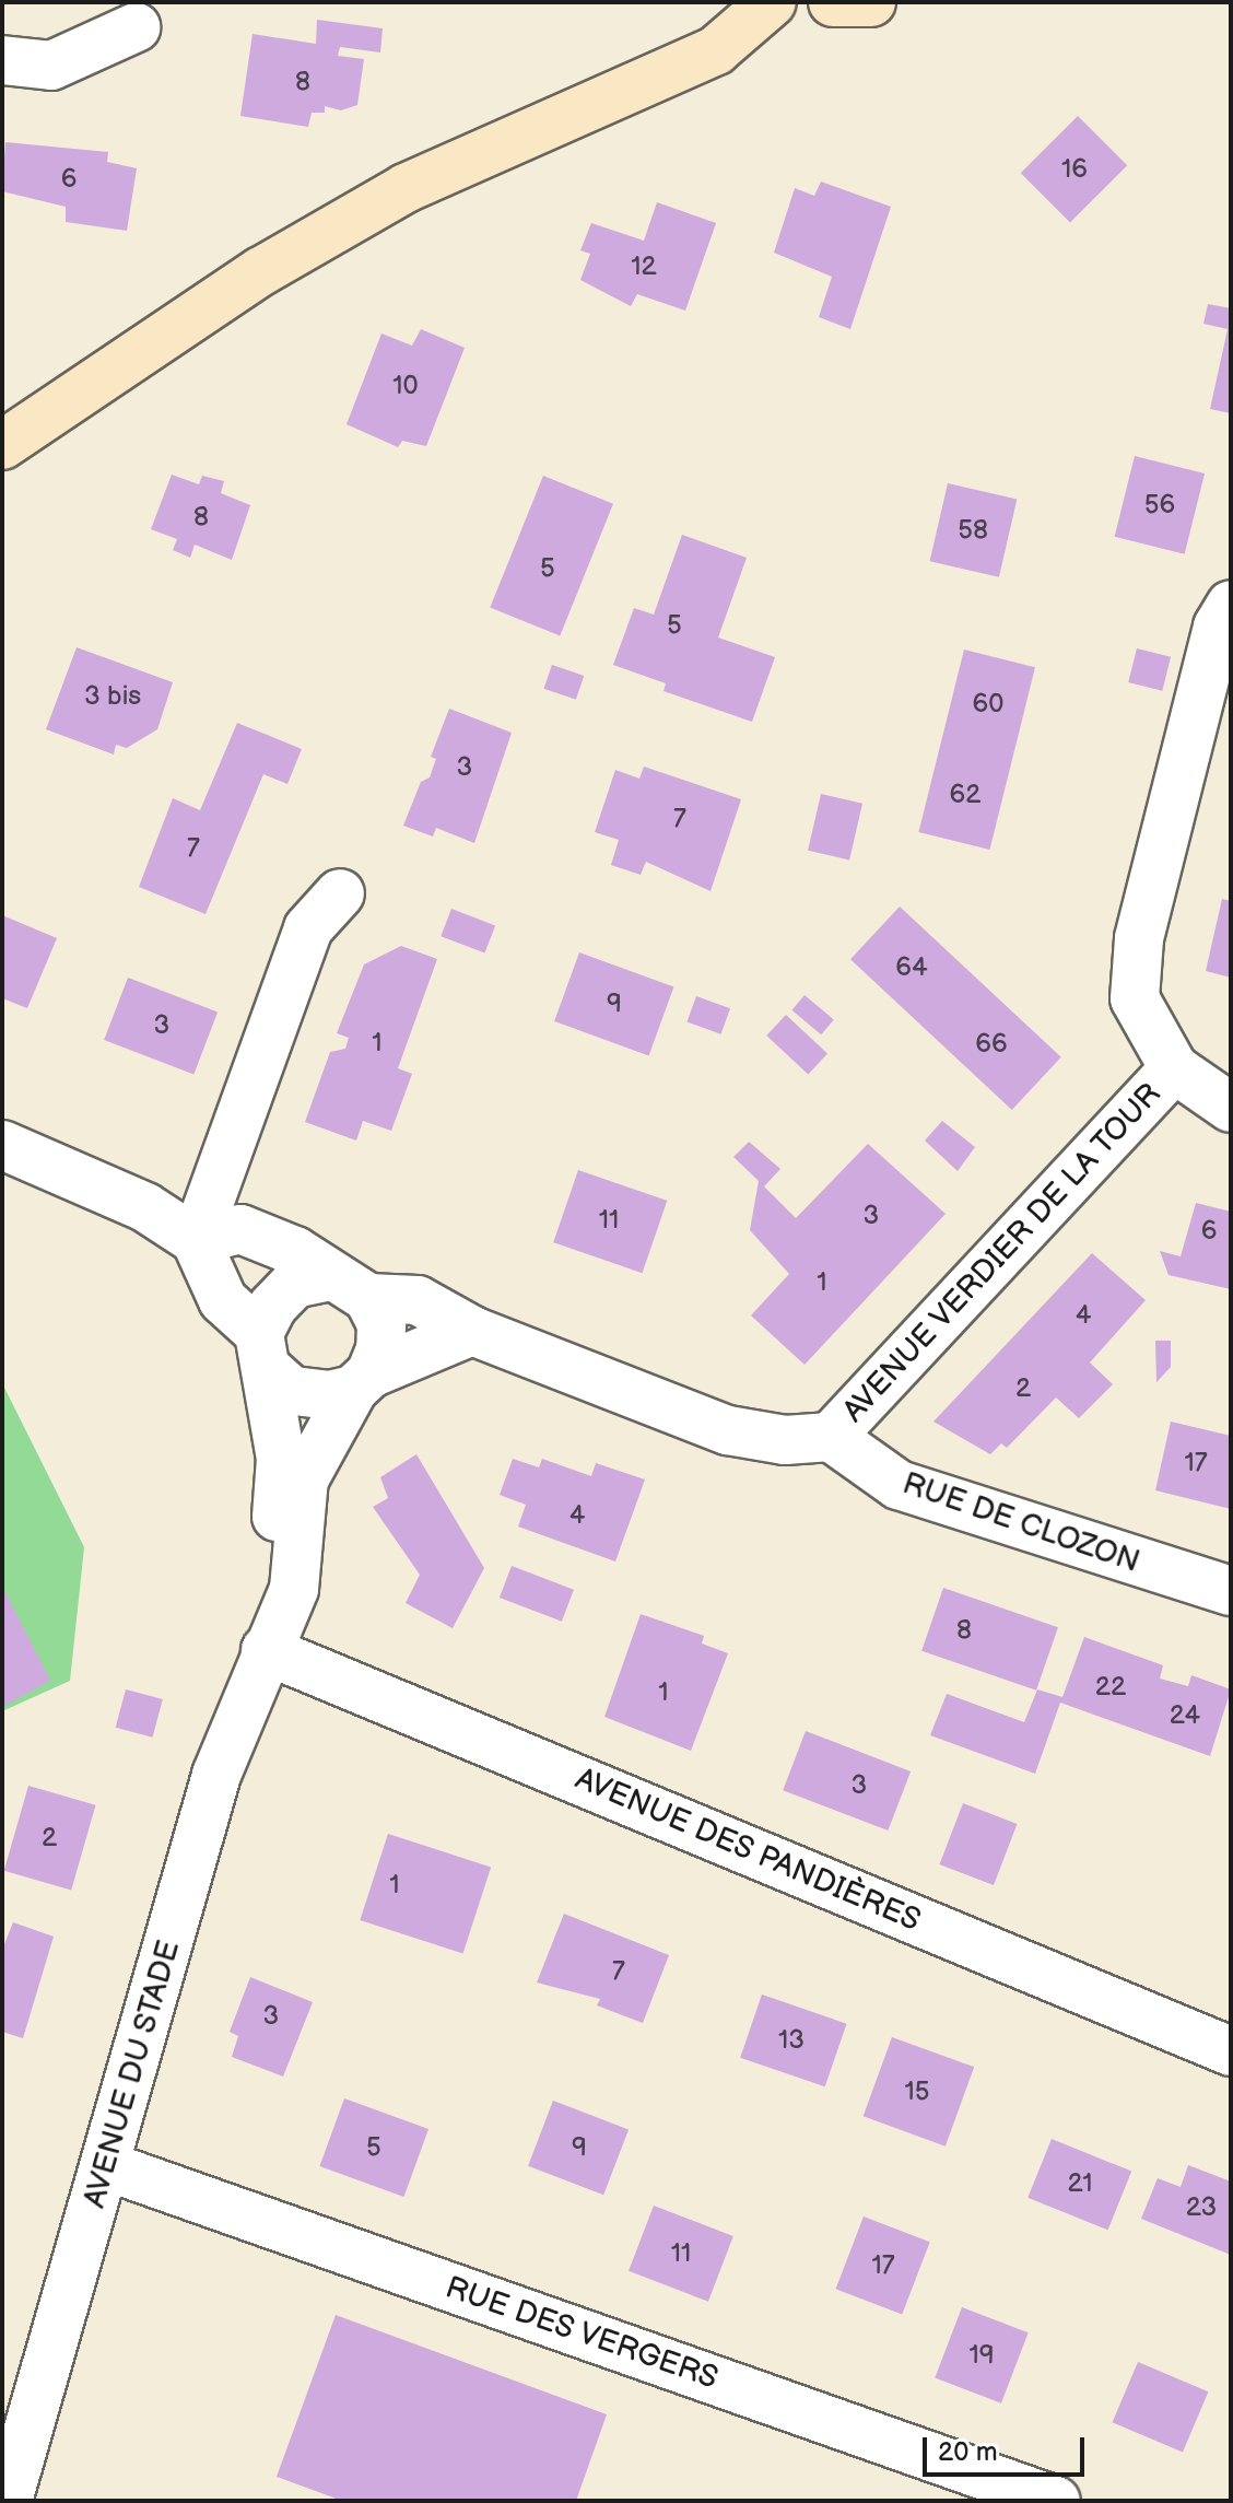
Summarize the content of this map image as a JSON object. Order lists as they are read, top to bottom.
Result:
{
  "streets": {
    "street": [
      "AVENUE VERDIER DE LA TOUR",
      "RUE DE CLOZON",
      "AVENUE DES PANDIÈRES",
      "AVENUE DU STADE",
      "RUE DES VERGERS"
    ]
  },
  "crossings": [
    ["AVENUE VERDIER DE LA TOUR", "RUE DE CLOZON"],
    ["AVENUE DES PANDIÈRES", "AVENUE DU STADE"],
    ["AVENUE DU STADE", "RUE DES VERGERS"]
  ],
  "house_numbers": [
    "8",
    "16",
    "6",
    "12",
    "10",
    "56",
    "8",
    "58",
    "5",
    "5",
    "3 bis",
    "60",
    "3",
    "62",
    "7",
    "7",
    "64",
    "9",
    "3",
    "1",
    "66",
    "3",
    "11",
    "6",
    "1",
    "4",
    "2",
    "17",
    "4",
    "8",
    "22",
    "1",
    "24",
    "3",
    "2",
    "1",
    "7",
    "3",
    "13",
    "15",
    "5",
    "9",
    "21",
    "23",
    "11",
    "17",
    "19"
  ],
  "scale_bar": "20 m"
}
